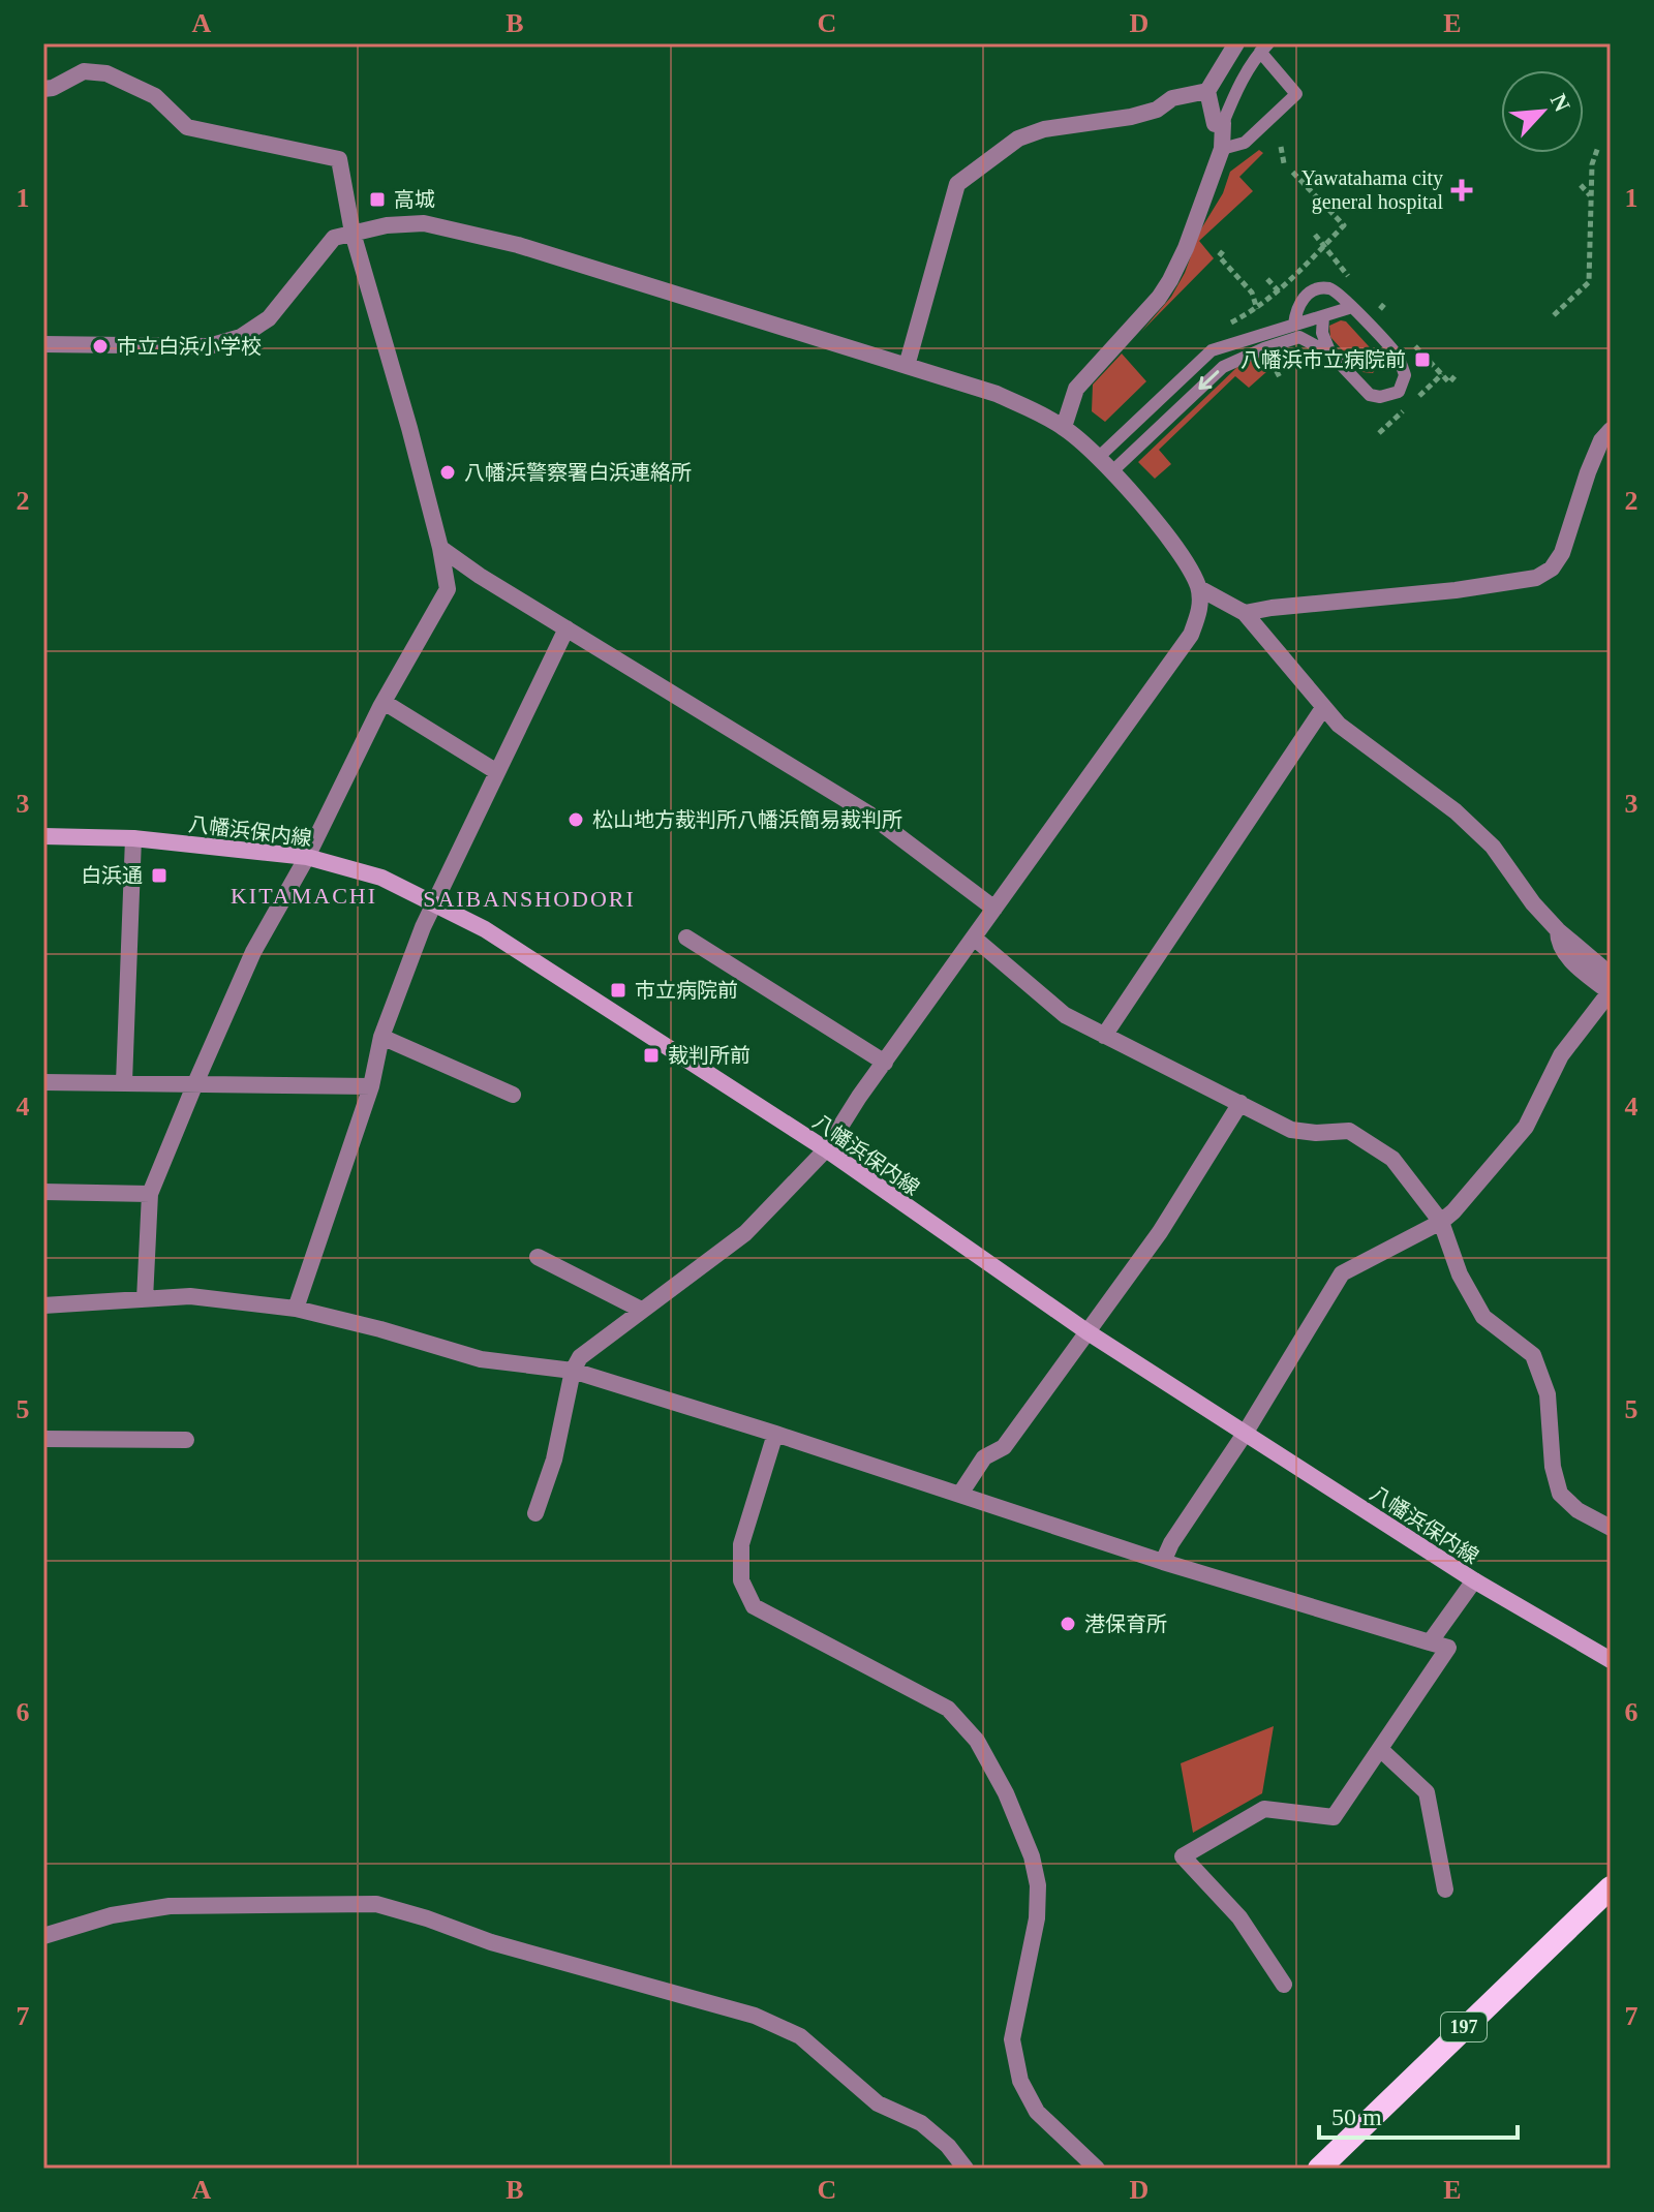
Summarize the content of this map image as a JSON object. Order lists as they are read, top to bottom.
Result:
{
  "streets": {
    "highway": ["197"],
    "main road": ["八幡浜保内線"]
  },
  "districts": ["KITAMACHI", "SAIBANSHODORI"],
  "places": {
    "health": ["Yawatahama city general hospital"],
    "transit": [
      "高城",
      "八幡浜市立病院前",
      "白浜通",
      "市立病院前",
      "裁判所前"
    ],
    "other": [
      "市立白浜小学校",
      "八幡浜警察署白浜連絡所",
      "松山地方裁判所八幡浜簡易裁判所",
      "港保育所"
    ]
  },
  "scale_bar": "50 m",
  "north": "top right",
  "grid": {
    "columns": [
      "A",
      "B",
      "C",
      "D",
      "E"
    ],
    "rows": [
      "1",
      "2",
      "3",
      "4",
      "5",
      "6",
      "7"
    ]
  }
}
